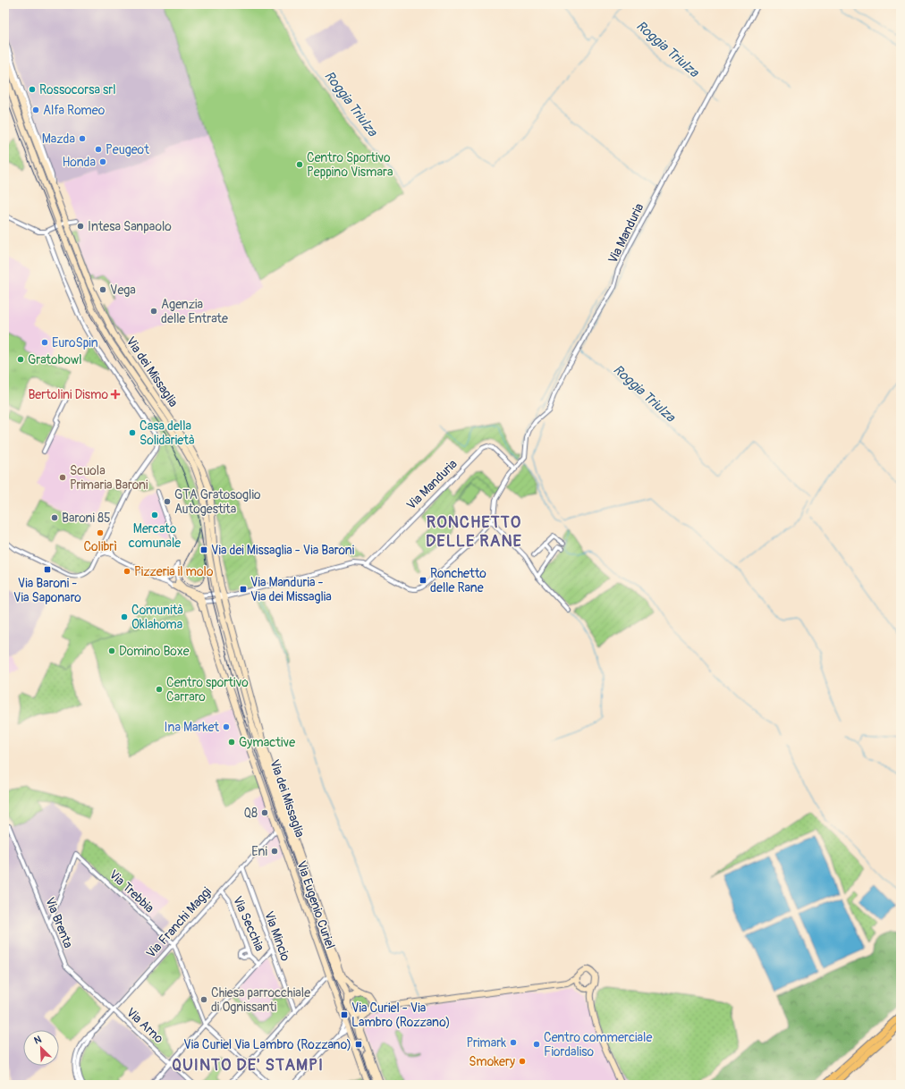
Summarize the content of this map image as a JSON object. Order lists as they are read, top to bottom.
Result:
{
  "streets": {
    "main road": ["Via dei Missaglia", "Via Eugenio Curiel"],
    "street": [
      "Via Manduria",
      "Via Trebbia",
      "Via Brenta",
      "Via Franchi Maggi",
      "Via Secchia",
      "Via Mincio",
      "Via Arno"
    ]
  },
  "crossings": [
    ["Via Trebbia", "Via Brenta"],
    ["Via Trebbia", "Via Franchi Maggi"],
    ["Via Eugenio Curiel", "Via Franchi Maggi"],
    ["Via Brenta", "Via Franchi Maggi"],
    ["Via Brenta", "Via Arno"],
    ["Via Franchi Maggi", "Via Secchia"],
    ["Via Franchi Maggi", "Via Mincio"],
    ["Via Franchi Maggi", "Via Arno"]
  ],
  "districts": ["RONCHETTO DELLE RANE", "QUINTO DE' STAMPI"],
  "water": ["Roggia Triulza"],
  "places": {
    "other": [
      "Rossocorsa srl",
      "Alfa Romeo",
      "Mazda",
      "Peugeot",
      "Honda",
      "Centro Sportivo Peppino Vismara",
      "Intesa Sanpaolo",
      "Vega",
      "Agenzia delle Entrate",
      "EuroSpin",
      "Gratobowl",
      "Casa della Solidarietà",
      "Scuola Primaria Baroni",
      "GTA Gratosoglio Autogestita",
      "Mercato comunale",
      "Baroni 85",
      "Colibrì",
      "Pizzeria il molo",
      "Comunità Oklahoma",
      "Domino Boxe",
      "Centro sportivo Carraro",
      "Ina Market",
      "Gymactive",
      "Q8",
      "Eni",
      "Chiesa parrocchiale di Ognissanti",
      "Primark",
      "Centro commerciale Fiordaliso",
      "Smokery"
    ],
    "health": ["Bertolini Dismo"],
    "transit": [
      "Via dei Missaglia - Via Baroni",
      "Via Baroni - Via Saponaro",
      "Ronchetto delle Rane",
      "Via Manduria - Via dei Missaglia",
      "Via Curiel - Via Lambro (Rozzano)",
      "Via Curiel Via Lambro (Rozzano)"
    ]
  },
  "north": "top left"
}
